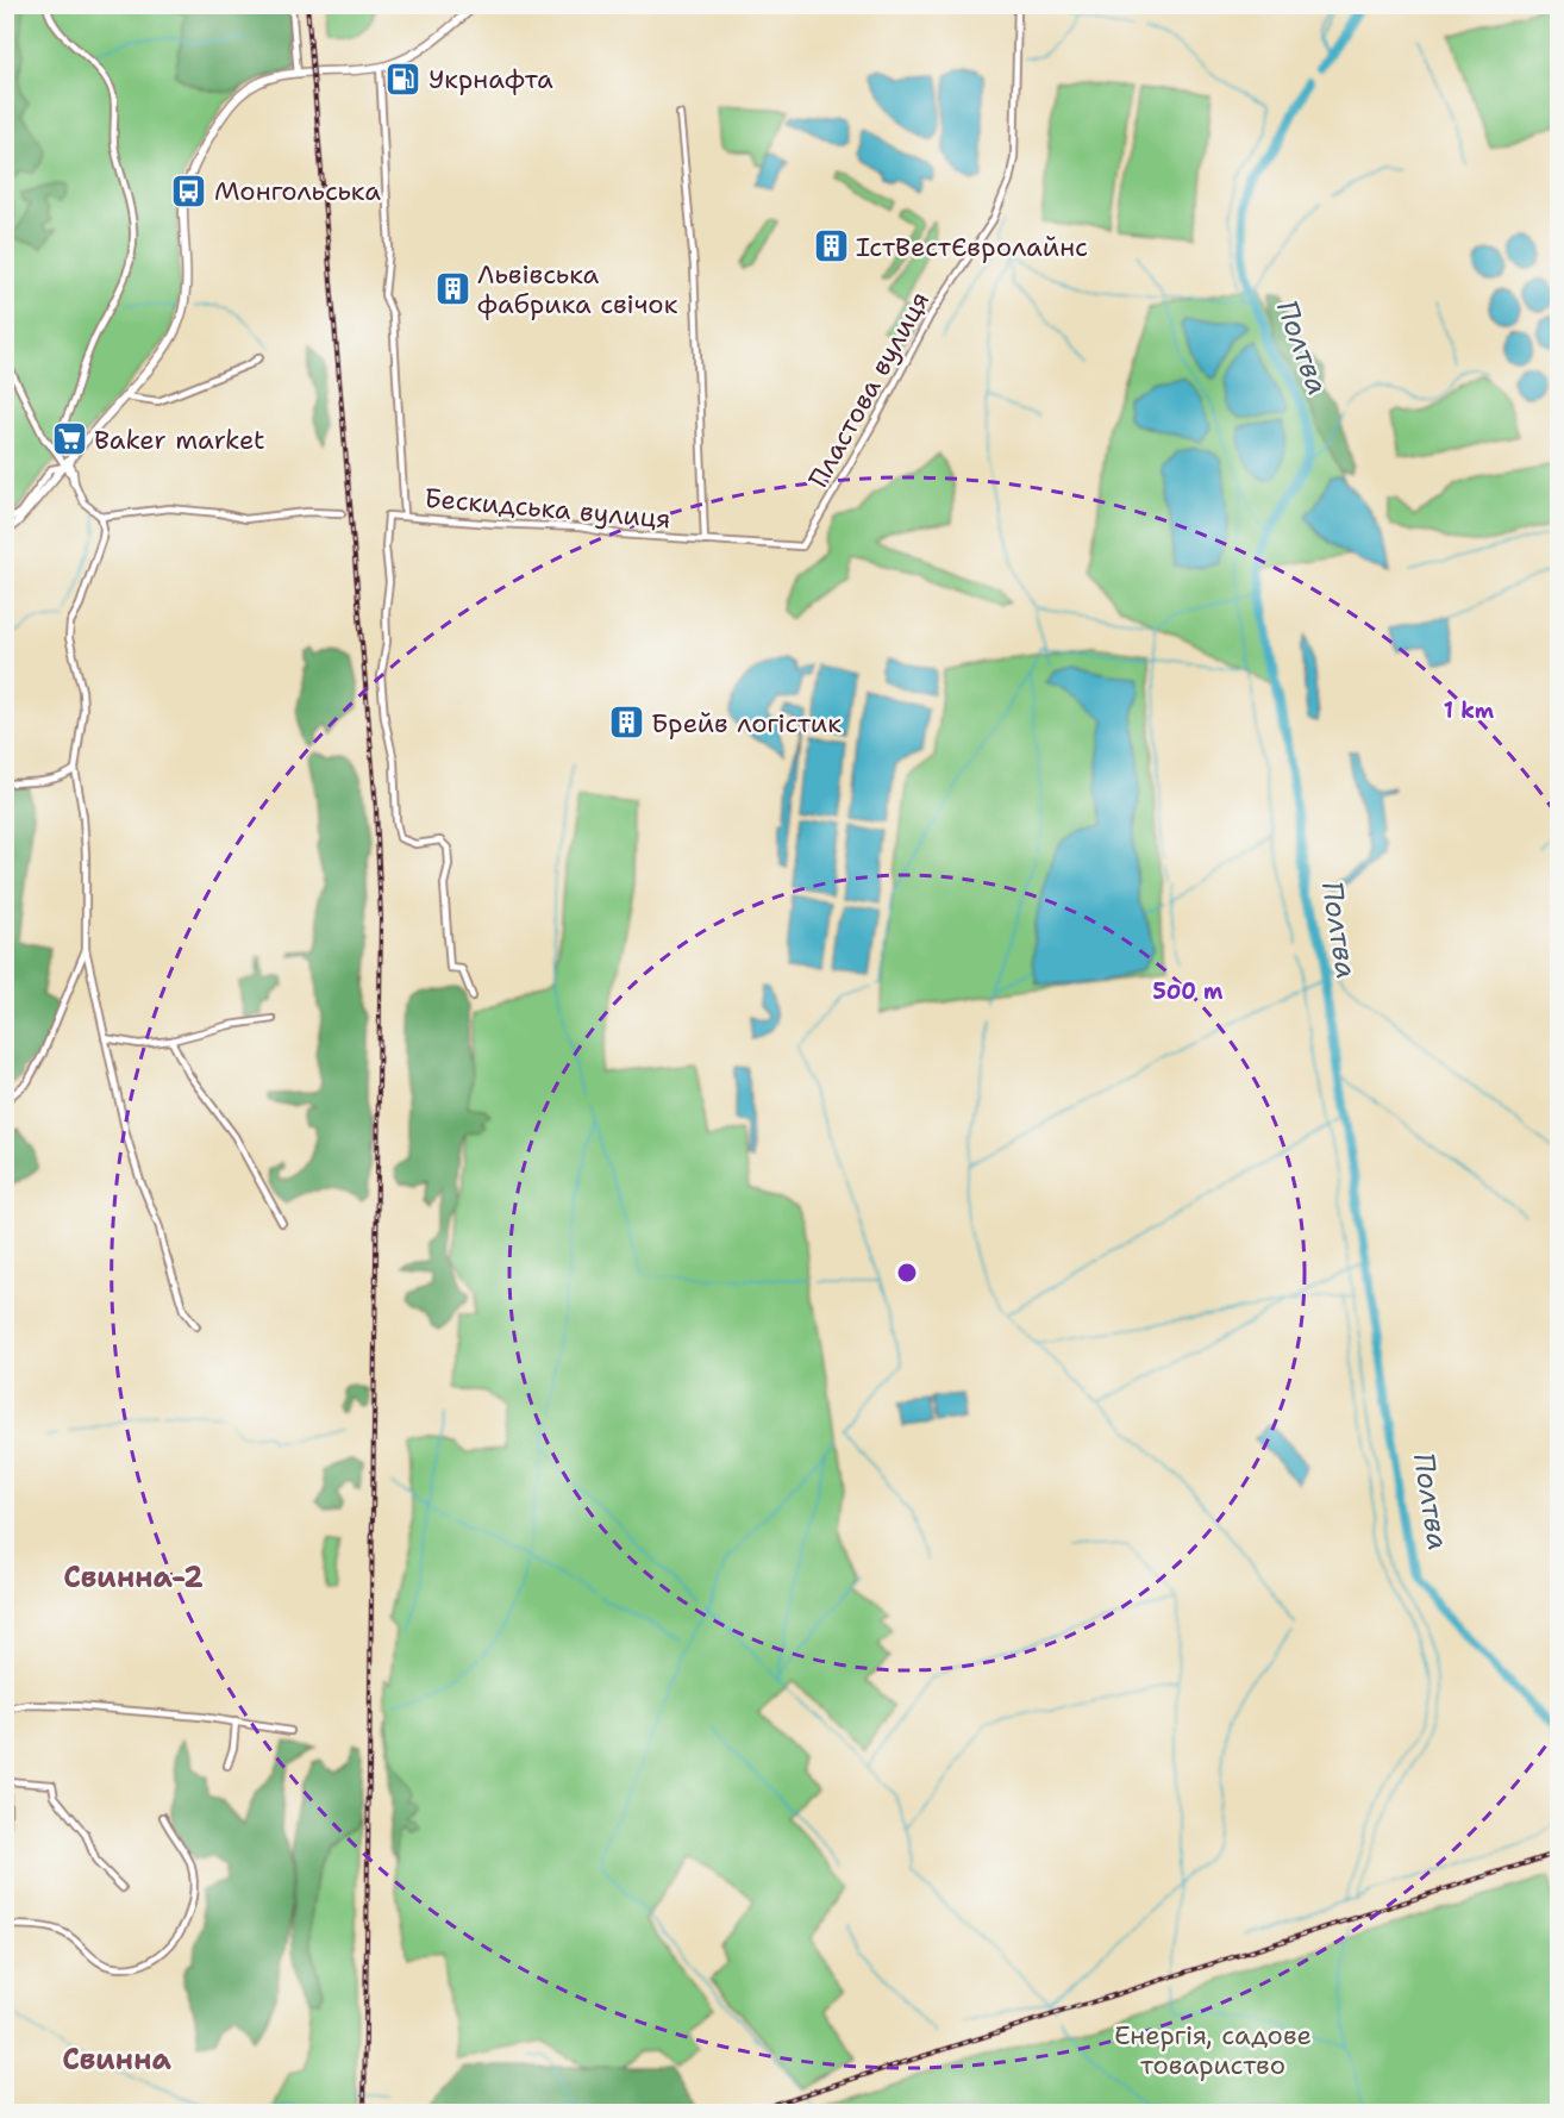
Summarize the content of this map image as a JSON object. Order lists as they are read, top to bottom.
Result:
{
  "streets": {
    "street": ["Пластова вулиця", "Бескидська вулиця"]
  },
  "crossings": [
    ["Пластова вулиця", "Бескидська вулиця"]
  ],
  "districts": ["Свинна-2", "Свинна"],
  "water": ["Полтва"],
  "parks": ["Енергія, садове товариство"],
  "places": {
    "fuel station": ["Укрнафта"],
    "bus stop": ["Монгольська"],
    "building": ["ІстВестЄвролайнс", "Львівська фабрика свічок", "Брейв логістик"],
    "supermarket": ["Baker market"]
  },
  "rings": ["1 km", "500 m"]
}
